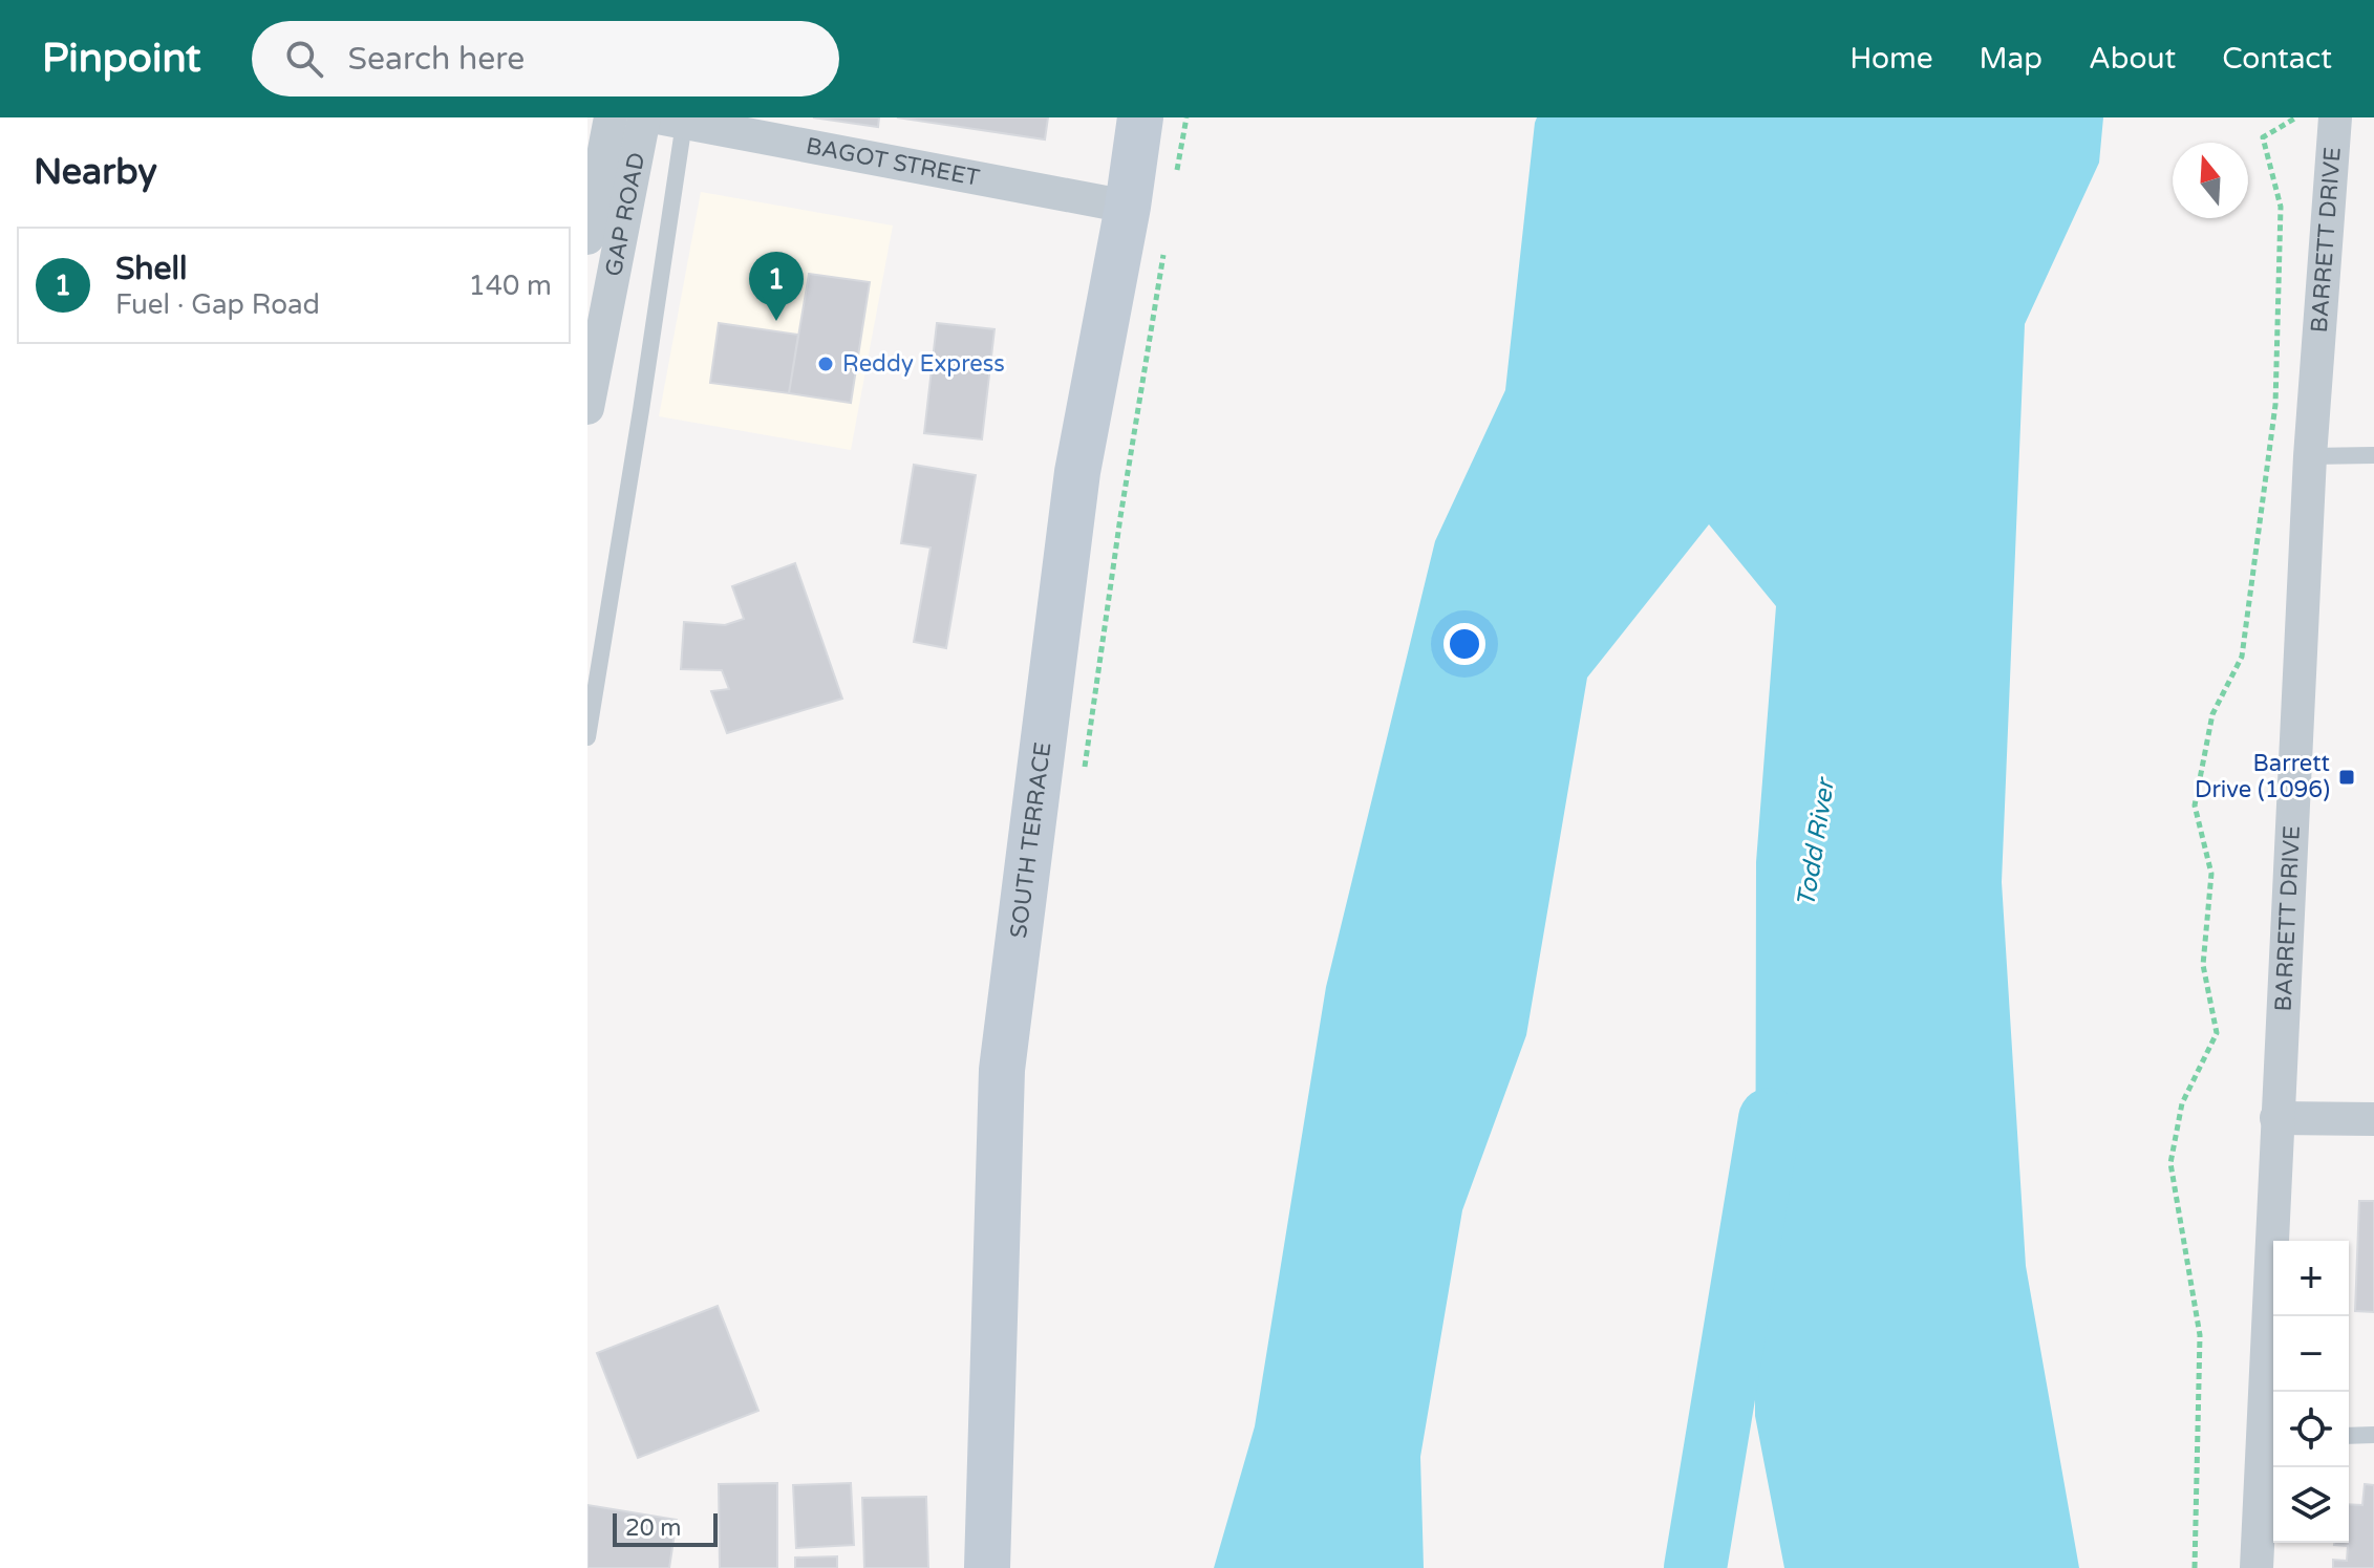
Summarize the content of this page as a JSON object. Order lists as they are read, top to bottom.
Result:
{
  "streets": {
    "street": [
      "BAGOT STREET",
      "GAP ROAD",
      "BARRETT DRIVE",
      "SOUTH TERRACE"
    ]
  },
  "crossings": [
    ["BAGOT STREET", "SOUTH TERRACE"]
  ],
  "water": ["Todd River"],
  "places": {
    "other": ["Reddy Express"],
    "transit": ["Barrett Drive (1096)"]
  },
  "scale_bar": "20 m",
  "north": "top",
  "page": {
    "header": "Pinpoint",
    "search": "Search here",
    "nav": [
      "Home",
      "Map",
      "About",
      "Contact"
    ],
    "heading": "Nearby",
    "list": [
      {
        "mark": "1",
        "name": "Shell",
        "note": "Fuel · Gap Road",
        "value": "140 m"
      }
    ],
    "pins": "1",
    "map_buttons": ["+", "−"],
    "scale": "20 m"
  }
}
